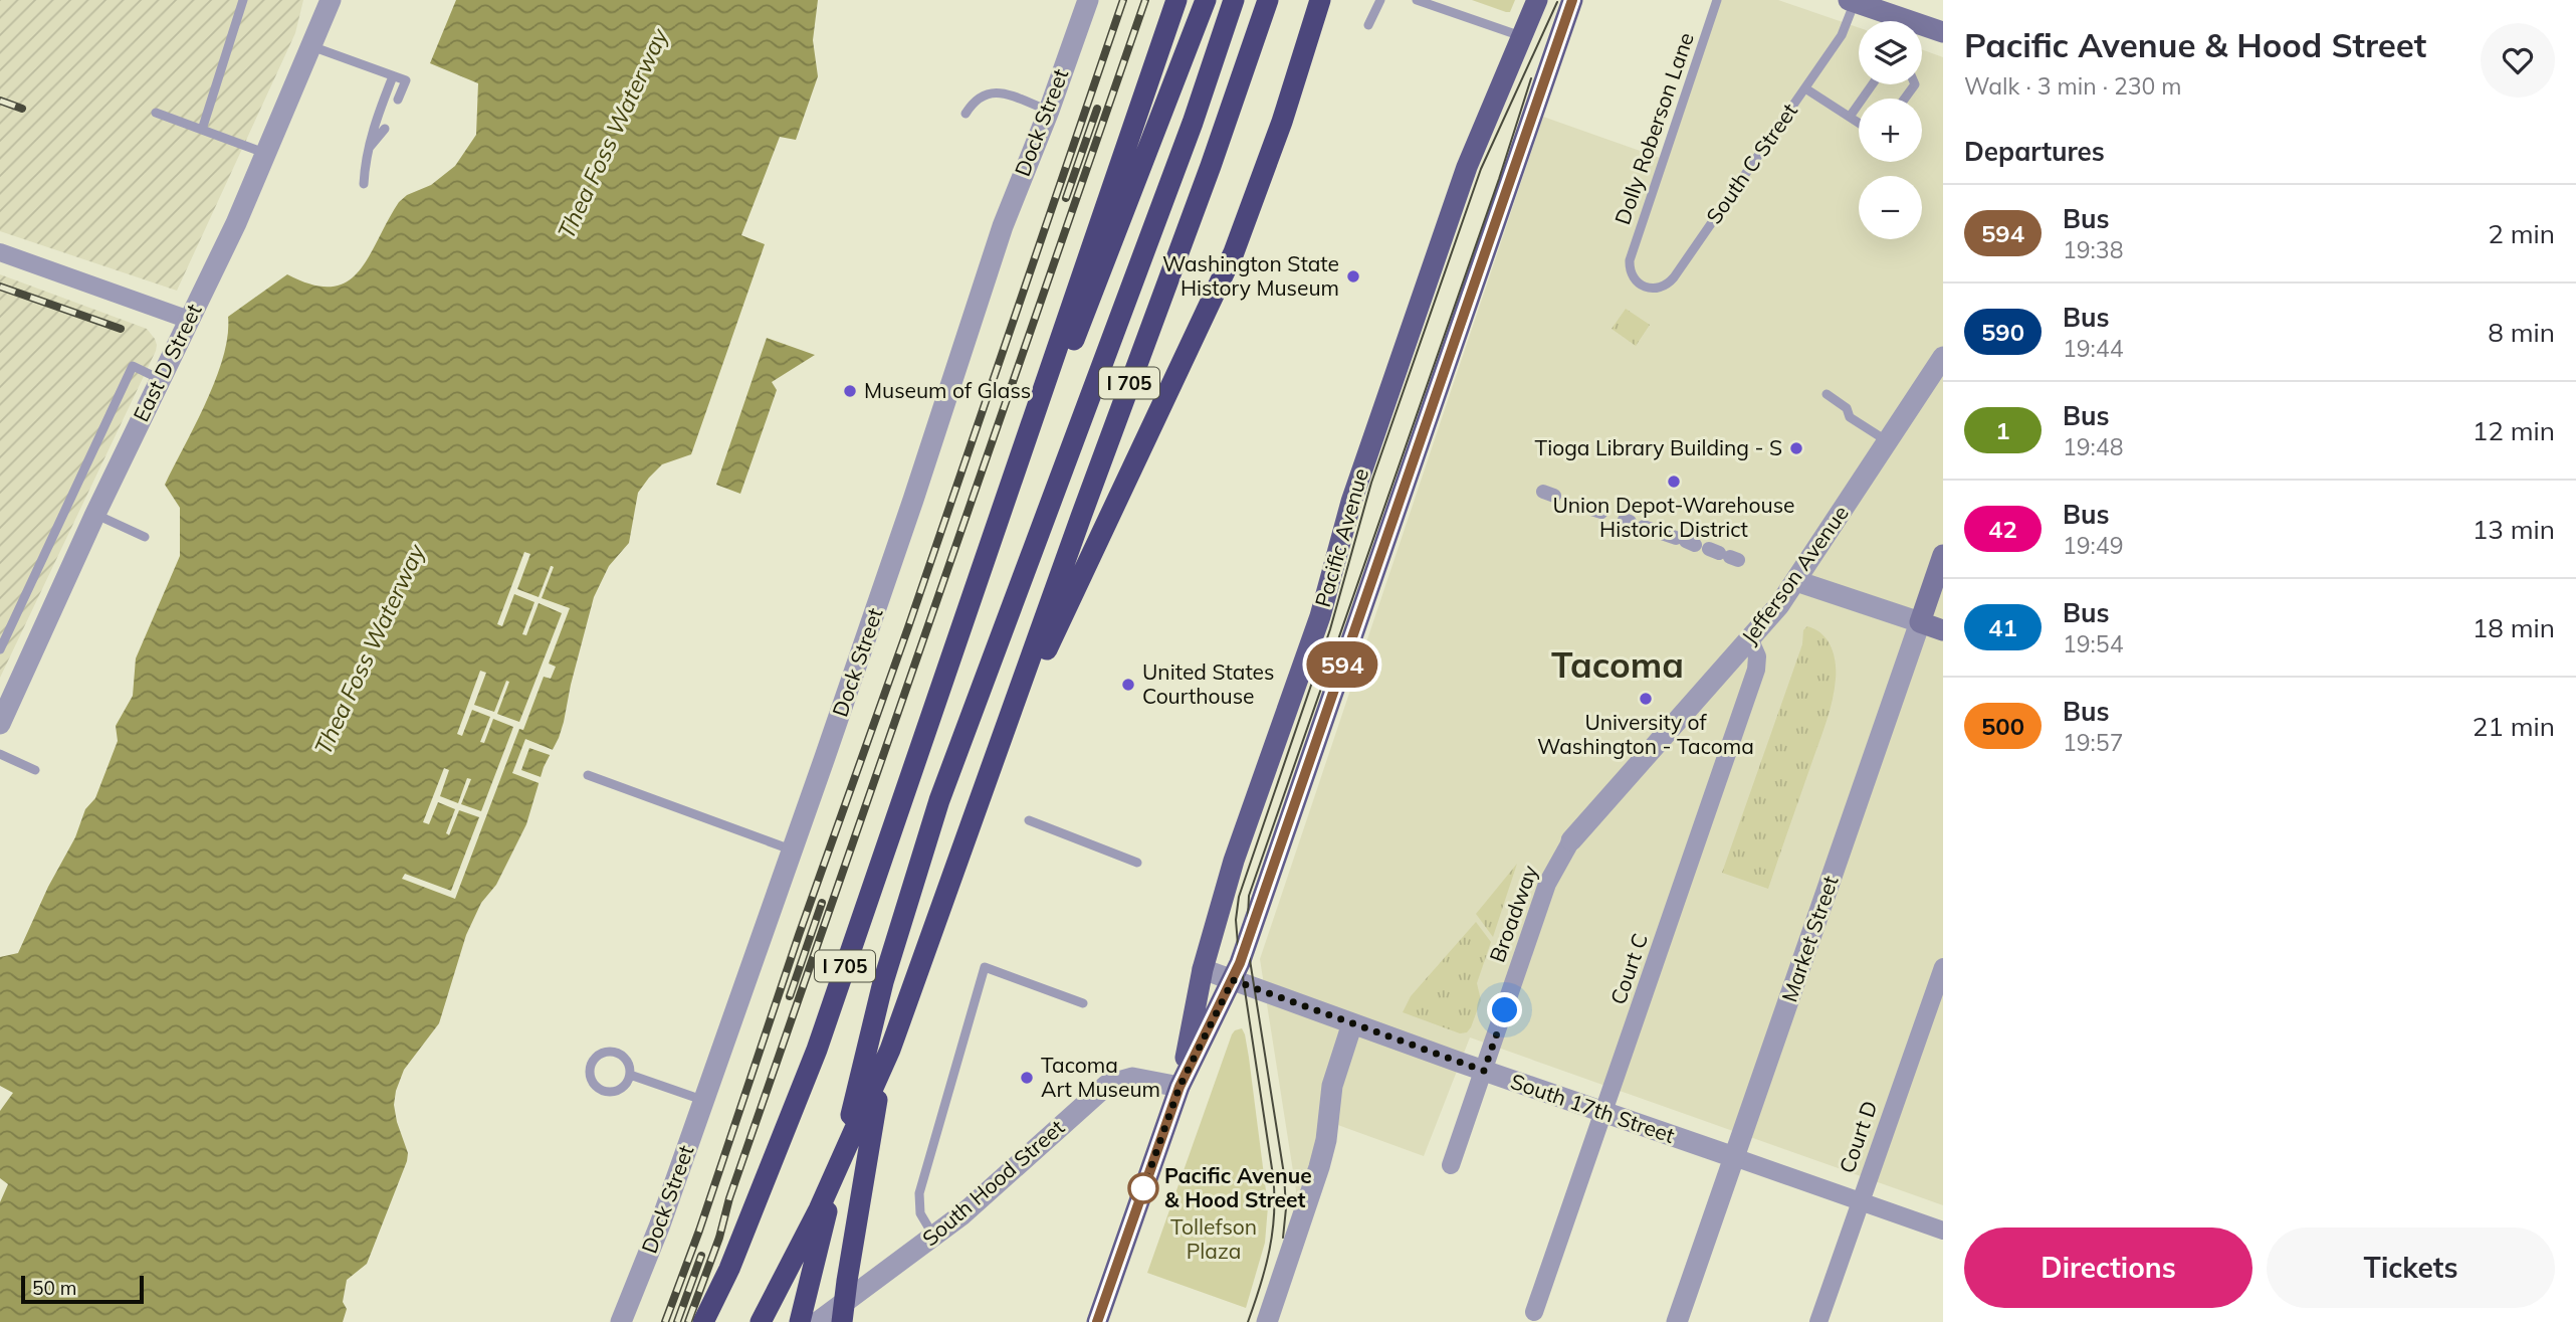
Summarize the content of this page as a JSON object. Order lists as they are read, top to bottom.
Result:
{
  "streets": {
    "highway": ["I 705"],
    "main road": ["Pacific Avenue", "Market Street"],
    "street": [
      "Dock Street",
      "East D Street",
      "Jefferson Avenue",
      "Broadway",
      "Court C",
      "South 17th Street",
      "Court D",
      "South Hood Street"
    ],
    "lane": ["Dolly Roberson Lane", "South C Street"]
  },
  "crossings": [
    ["Dolly Roberson Lane", "South C Street"],
    ["Pacific Avenue", "South 17th Street"],
    ["Pacific Avenue", "South Hood Street"],
    ["Jefferson Avenue", "Broadway"],
    ["Jefferson Avenue", "Court C"],
    ["Broadway", "South 17th Street"],
    ["Market Street", "South 17th Street"],
    ["Court C", "South 17th Street"],
    ["South 17th Street", "Court D"]
  ],
  "districts": ["Tacoma"],
  "water": ["Thea Foss Waterway"],
  "parks": ["Tollefson Plaza"],
  "places": [
    "Washington State History Museum",
    "Museum of Glass",
    "Tioga Library Building - S",
    "Union Depot-Warehouse Historic District",
    "United States Courthouse",
    "University of Washington - Tacoma",
    "Tacoma Art Museum",
    "Pacific Avenue & Hood Street"
  ],
  "lines": ["bus line 594"],
  "scale_bar": "50 m",
  "page": {
    "on_map": "594",
    "heading": [
      ["Pacific Avenue & Hood Street", "Walk · 3 min · 230 m"],
      "Departures"
    ],
    "map_buttons": ["+", "−"],
    "list": [
      {
        "mark": "594",
        "name": "Bus",
        "note": "19:38",
        "value": "2 min"
      },
      {
        "mark": "590",
        "name": "Bus",
        "note": "19:44",
        "value": "8 min"
      },
      {
        "mark": "1",
        "name": "Bus",
        "note": "19:48",
        "value": "12 min"
      },
      {
        "mark": "42",
        "name": "Bus",
        "note": "19:49",
        "value": "13 min"
      },
      {
        "mark": "41",
        "name": "Bus",
        "note": "19:54",
        "value": "18 min"
      },
      {
        "mark": "500",
        "name": "Bus",
        "note": "19:57",
        "value": "21 min"
      }
    ],
    "buttons": ["Directions", "Tickets"],
    "scale": "50 m"
  }
}
